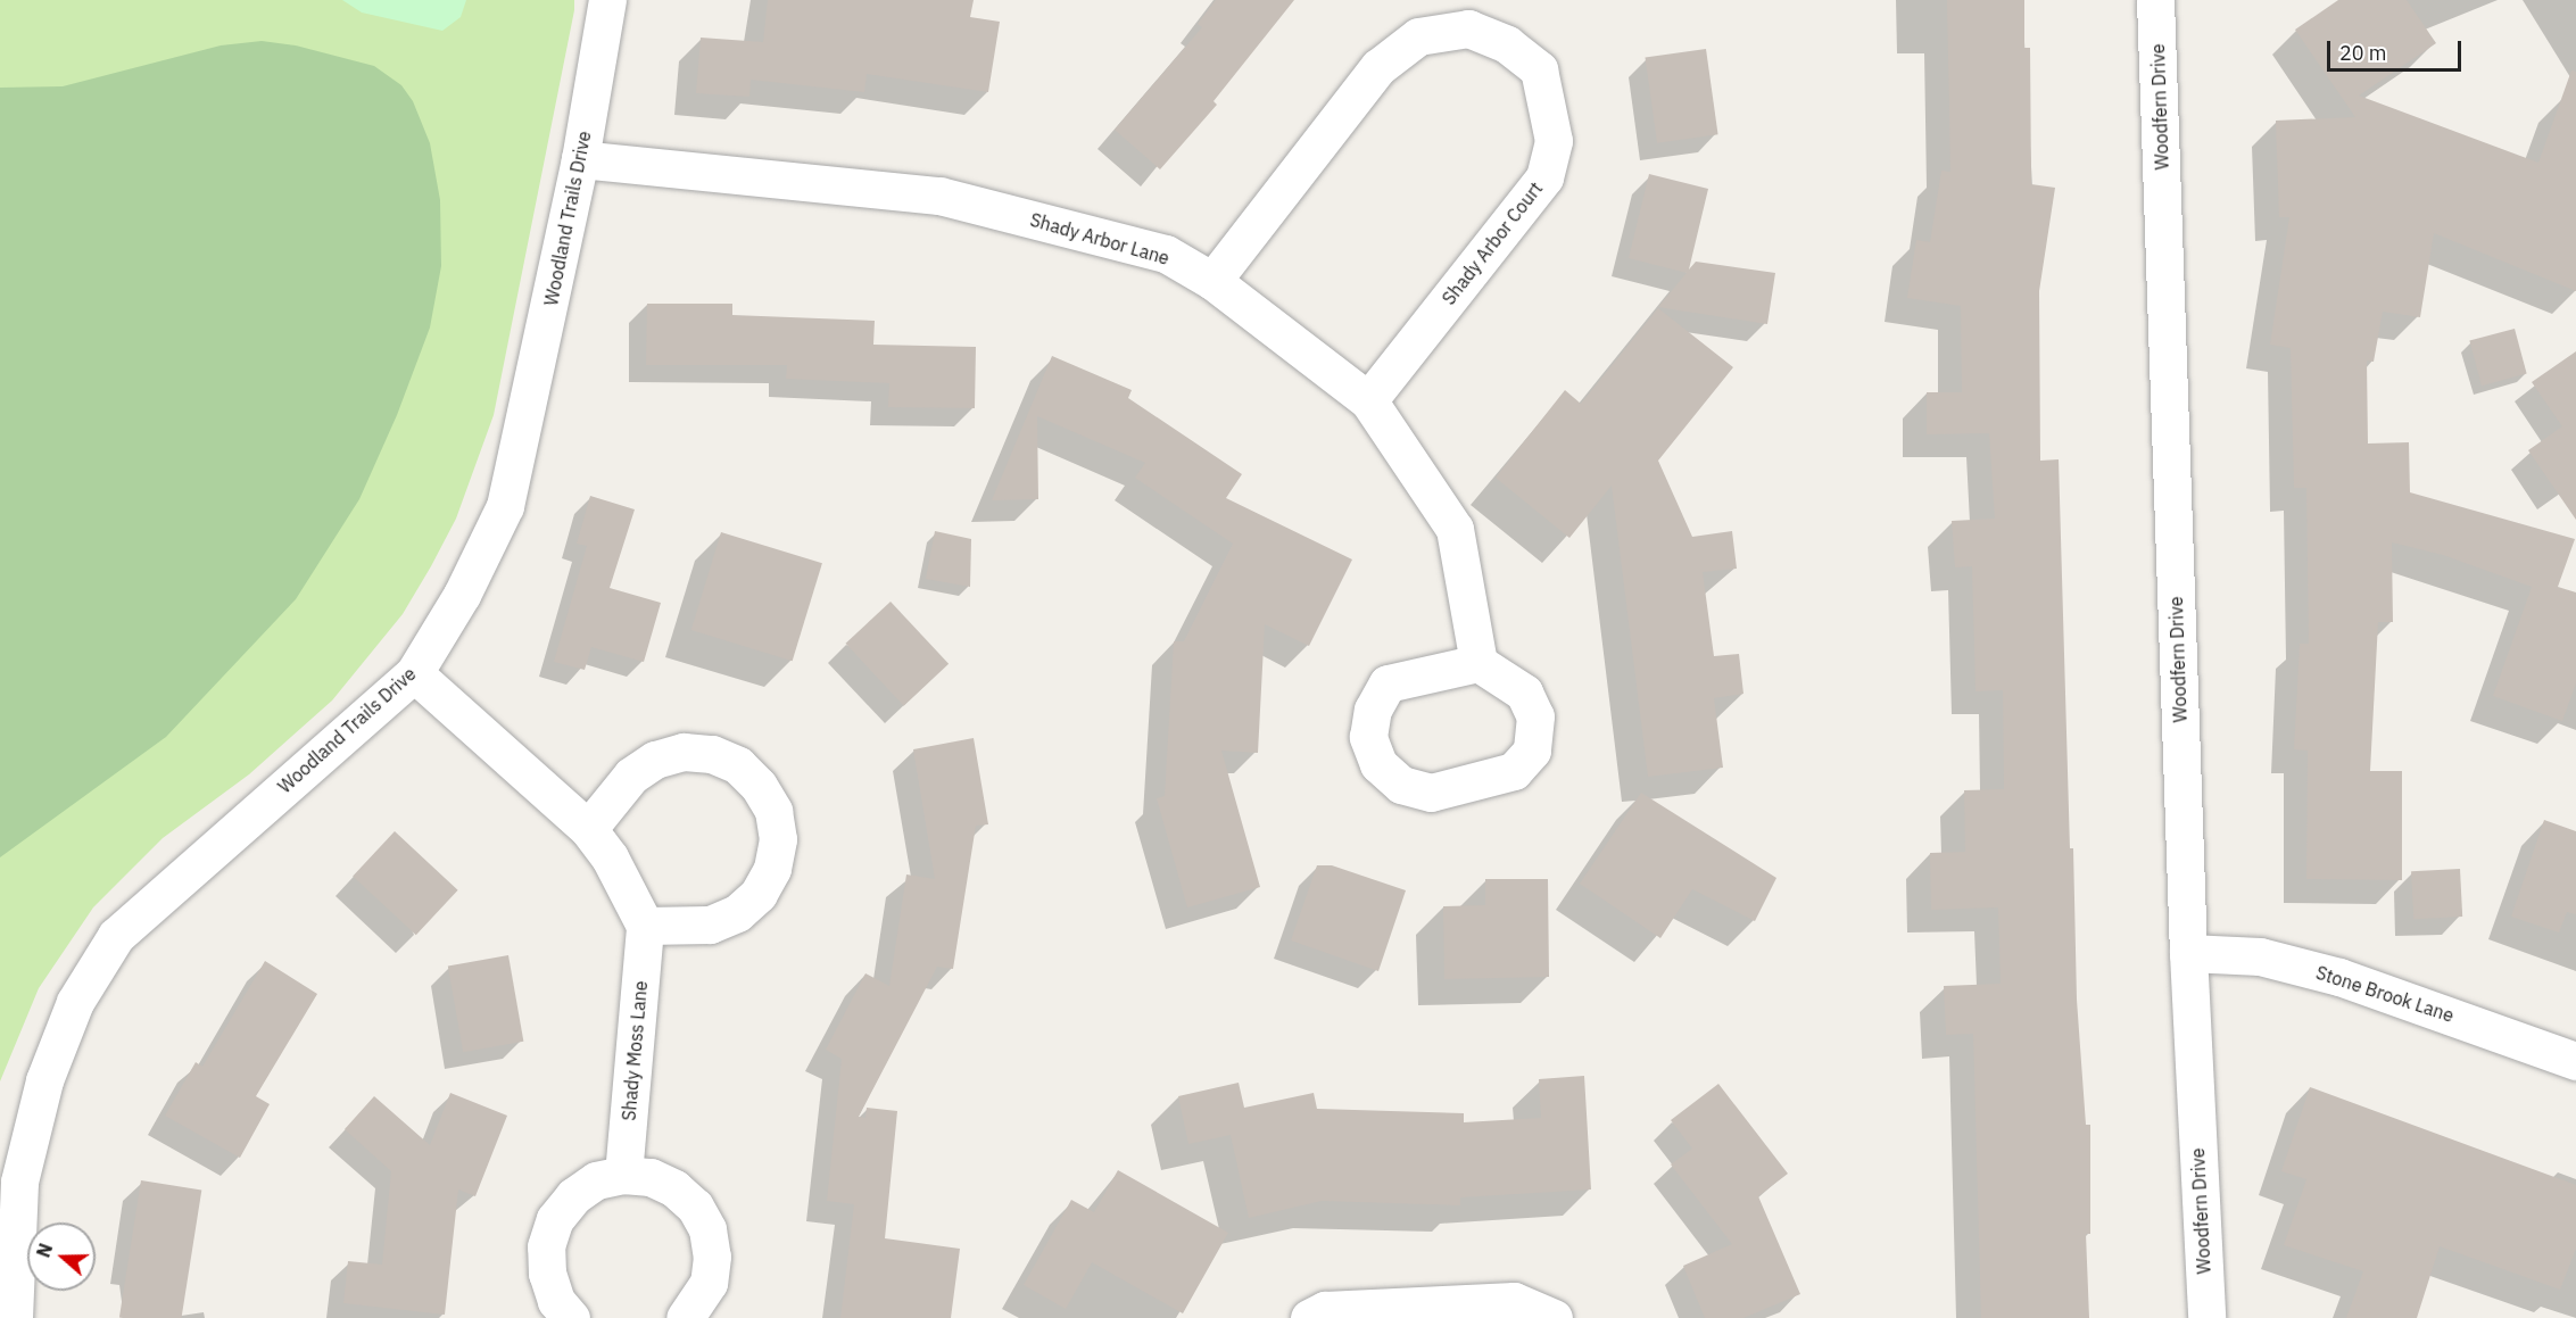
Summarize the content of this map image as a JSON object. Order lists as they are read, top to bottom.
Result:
{
  "streets": {
    "street": [
      "Woodfern Drive",
      "Woodland Trails Drive",
      "Shady Arbor Lane",
      "Shady Arbor Court",
      "Stone Brook Lane",
      "Shady Moss Lane"
    ]
  },
  "crossings": [
    ["Woodfern Drive", "Stone Brook Lane"],
    ["Woodland Trails Drive", "Shady Arbor Lane"],
    ["Shady Arbor Lane", "Shady Arbor Court"]
  ],
  "scale_bar": "20 m",
  "north": "left"
}
